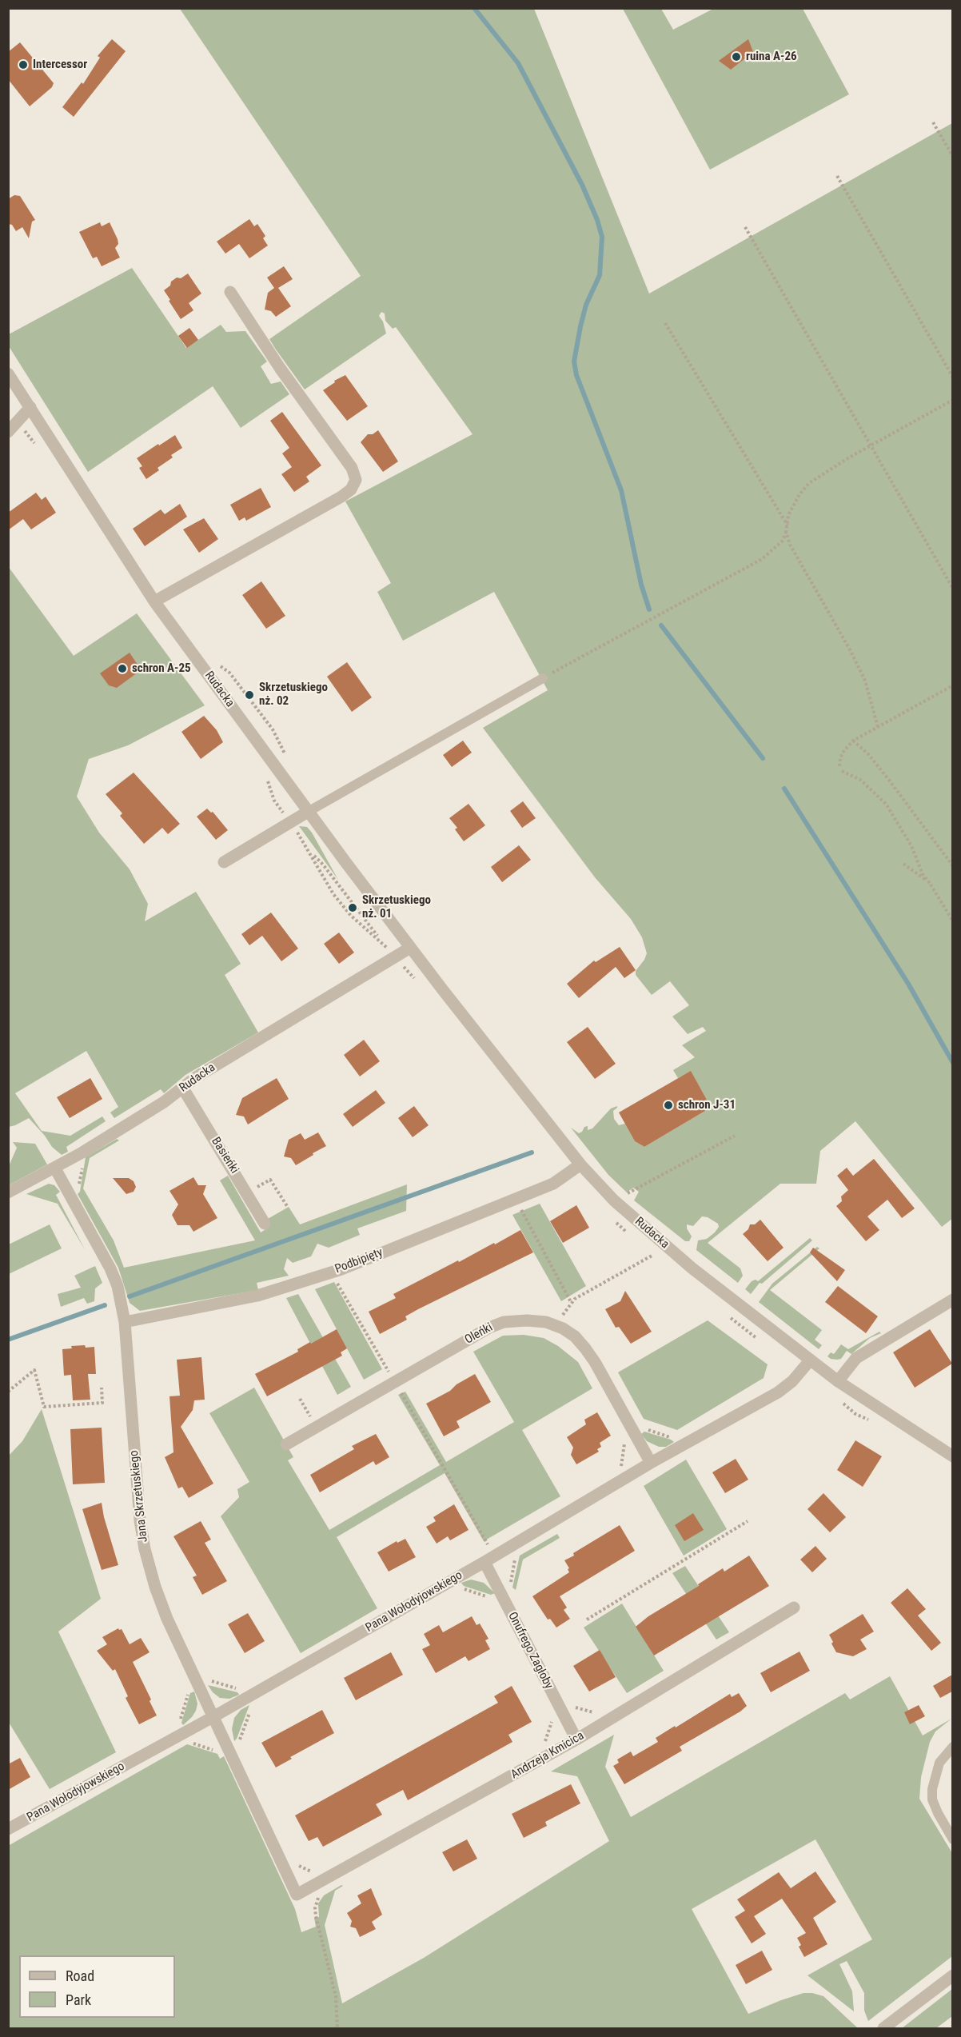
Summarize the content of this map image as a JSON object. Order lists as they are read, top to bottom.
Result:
{
  "streets": {
    "street": [
      "Rudacka",
      "Basieńki",
      "Podbipięty",
      "Oleńki",
      "Jana Skrzetuskiego",
      "Pana Wołodyjowskiego",
      "Onufrego Zagłoby",
      "Andrzeja Kmicica"
    ]
  },
  "crossings": [
    ["Rudacka", "Basieńki"],
    ["Rudacka", "Podbipięty"],
    ["Rudacka", "Jana Skrzetuskiego"],
    ["Rudacka", "Pana Wołodyjowskiego"],
    ["Podbipięty", "Jana Skrzetuskiego"],
    ["Oleńki", "Pana Wołodyjowskiego"],
    ["Jana Skrzetuskiego", "Pana Wołodyjowskiego"],
    ["Jana Skrzetuskiego", "Andrzeja Kmicica"],
    ["Pana Wołodyjowskiego", "Onufrego Zagłoby"],
    ["Onufrego Zagłoby", "Andrzeja Kmicica"]
  ],
  "places": [
    "ruina A-26",
    "Intercessor",
    "schron A-25",
    "Skrzetuskiego nż. 02",
    "Skrzetuskiego nż. 01",
    "schron J-31"
  ],
  "legend": ["Road", "Park"]
}
